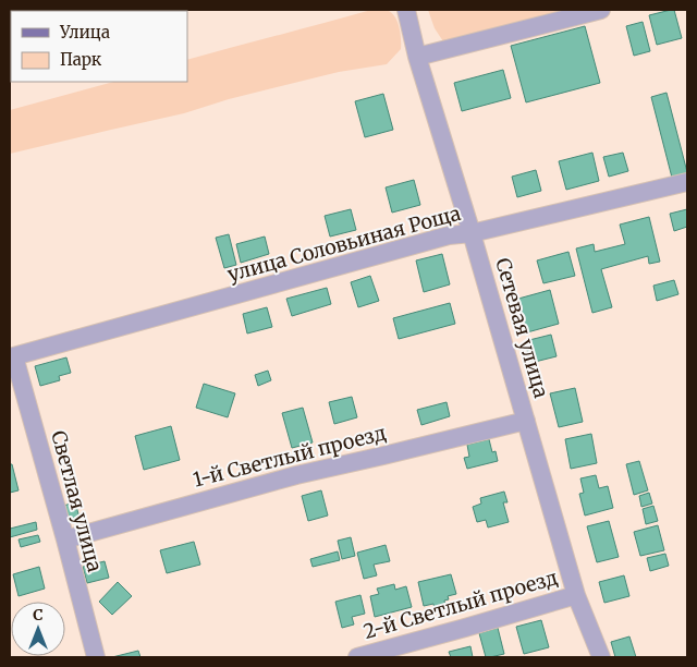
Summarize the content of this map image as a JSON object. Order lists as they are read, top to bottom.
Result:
{
  "streets": {
    "street": [
      "улица Соловьиная Роща",
      "Сетевая улица",
      "1-й Светлый проезд",
      "Светлая улица",
      "2-й Светлый проезд"
    ]
  },
  "crossings": [
    ["улица Соловьиная Роща", "Сетевая улица"],
    ["улица Соловьиная Роща", "Светлая улица"],
    ["Сетевая улица", "1-й Светлый проезд"],
    ["Сетевая улица", "2-й Светлый проезд"],
    ["1-й Светлый проезд", "Светлая улица"]
  ],
  "legend": ["Улица", "Парк"],
  "north": "top"
}
